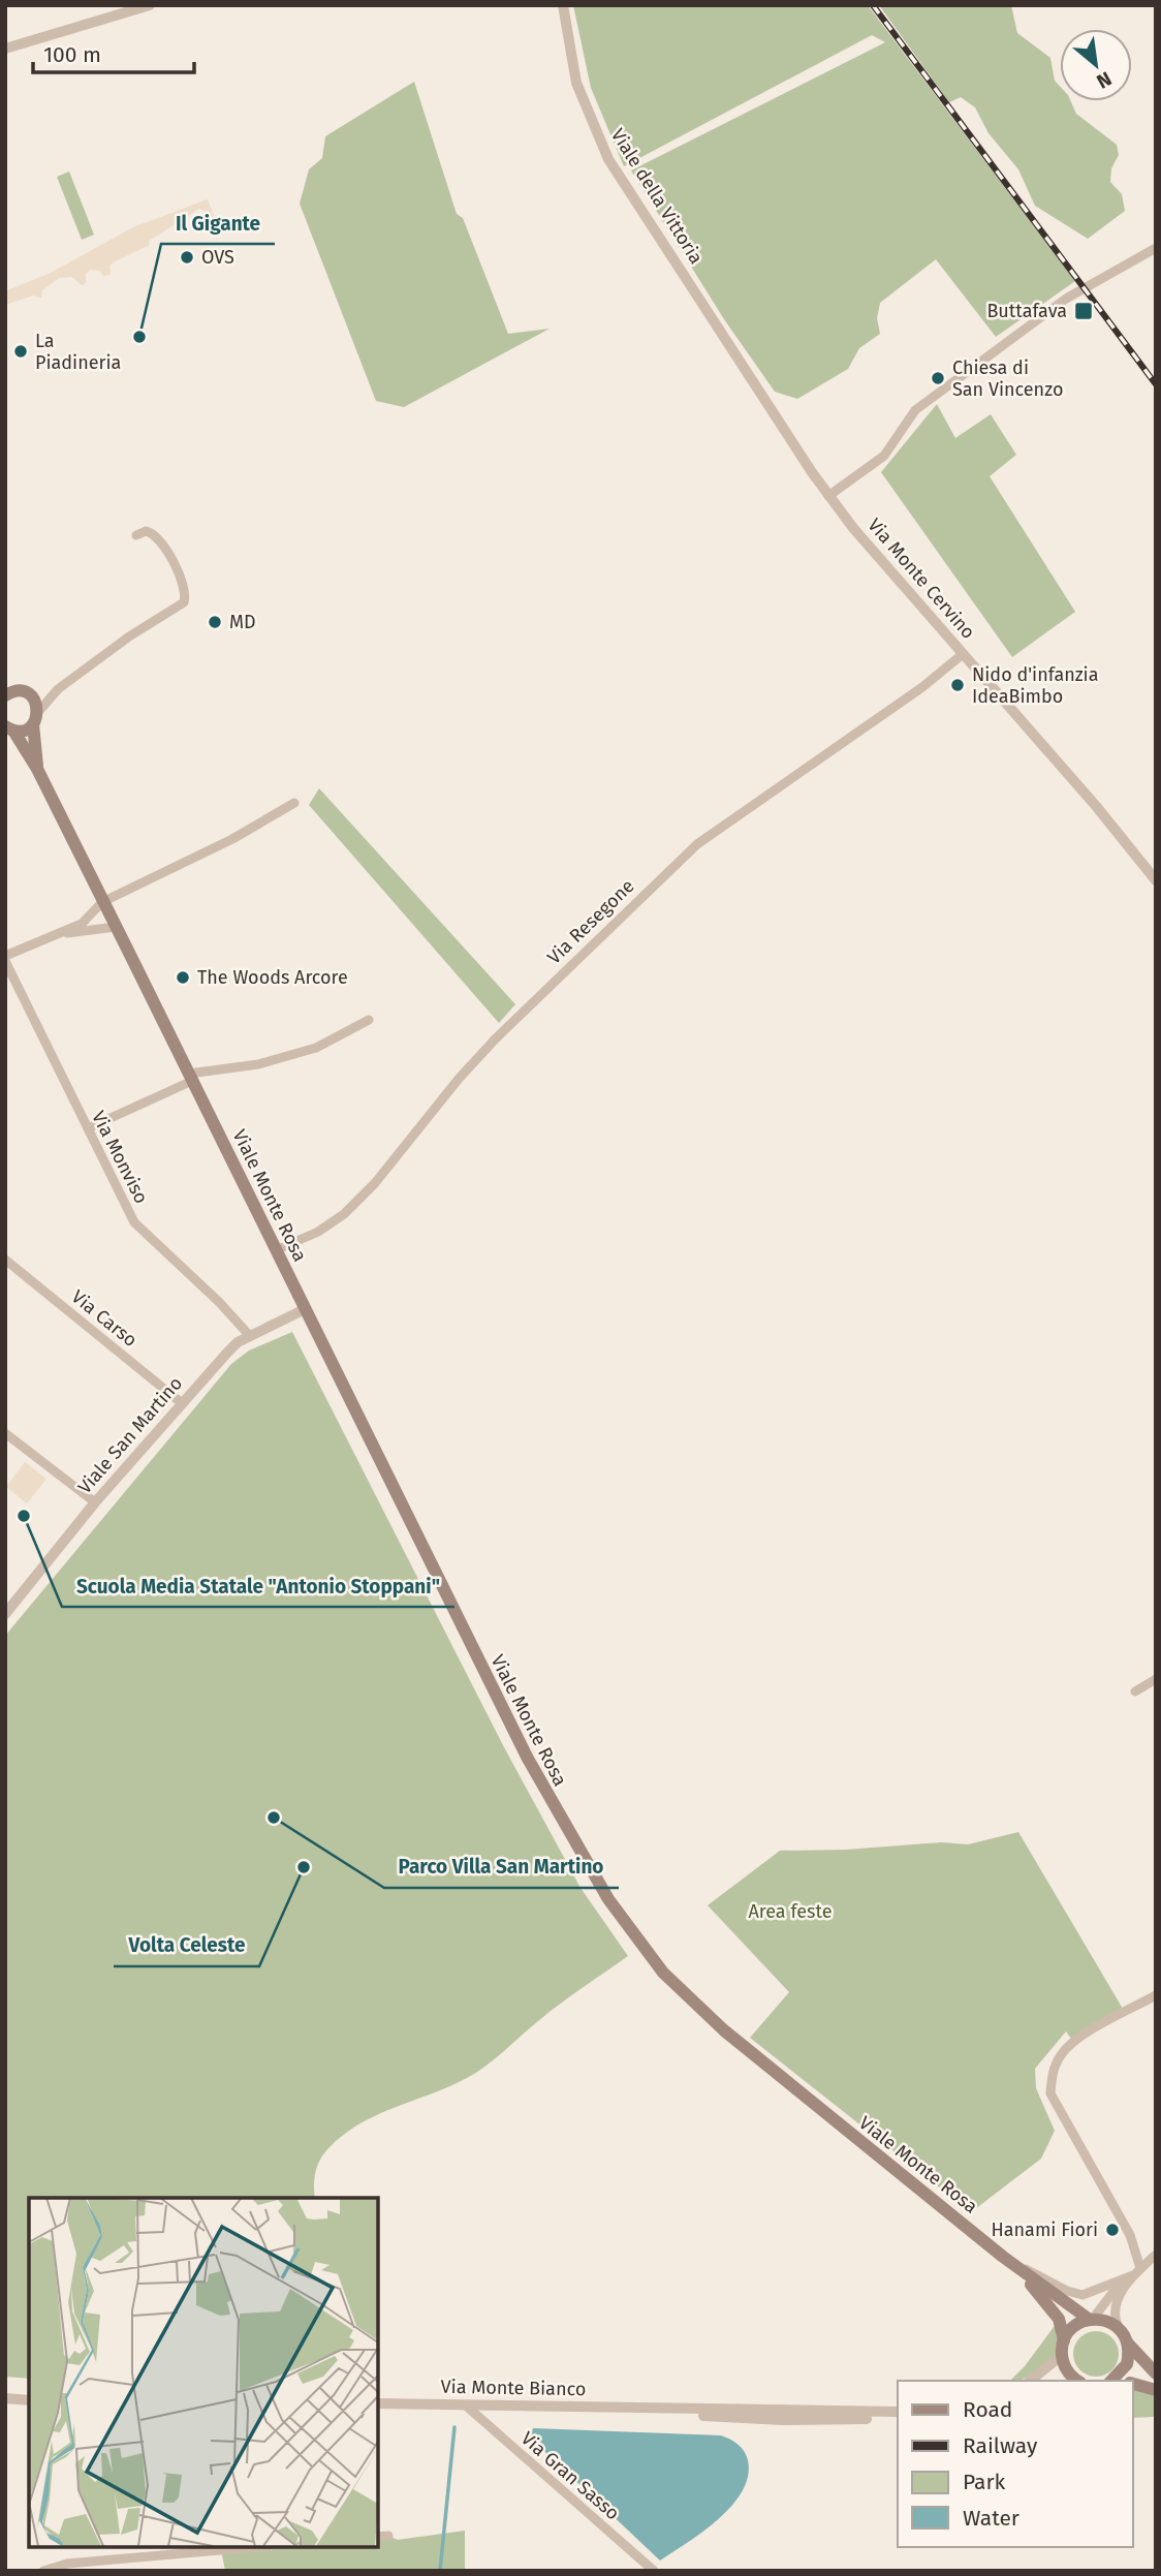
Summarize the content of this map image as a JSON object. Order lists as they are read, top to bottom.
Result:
{
  "streets": {
    "main road": ["Viale Monte Rosa"],
    "street": [
      "Viale della Vittoria",
      "Via Monte Cervino",
      "Via Resegone",
      "Via Monviso",
      "Via Carso",
      "Viale San Martino",
      "Via Monte Bianco",
      "Via Gran Sasso"
    ]
  },
  "crossings": [
    ["Viale della Vittoria", "Via Monte Cervino"],
    ["Via Monte Cervino", "Via Resegone"],
    ["Via Resegone", "Viale Monte Rosa"],
    ["Via Monviso", "Viale San Martino"],
    ["Viale Monte Rosa", "Viale San Martino"],
    ["Via Carso", "Viale San Martino"],
    ["Via Monte Bianco", "Via Gran Sasso"]
  ],
  "parks": ["Area feste"],
  "places": {
    "other": [
      "OVS",
      "Il Gigante",
      "La Piadineria",
      "Chiesa di San Vincenzo",
      "MD",
      "Nido d'infanzia IdeaBimbo",
      "The Woods Arcore",
      "Scuola Media Statale \"Antonio Stoppani\"",
      "Parco Villa San Martino",
      "Volta Celeste",
      "Hanami Fiori"
    ],
    "transit": ["Buttafava"]
  },
  "legend": [
    "Road",
    "Railway",
    "Park",
    "Water"
  ],
  "scale_bar": "100 m",
  "north": "bottom right"
}
